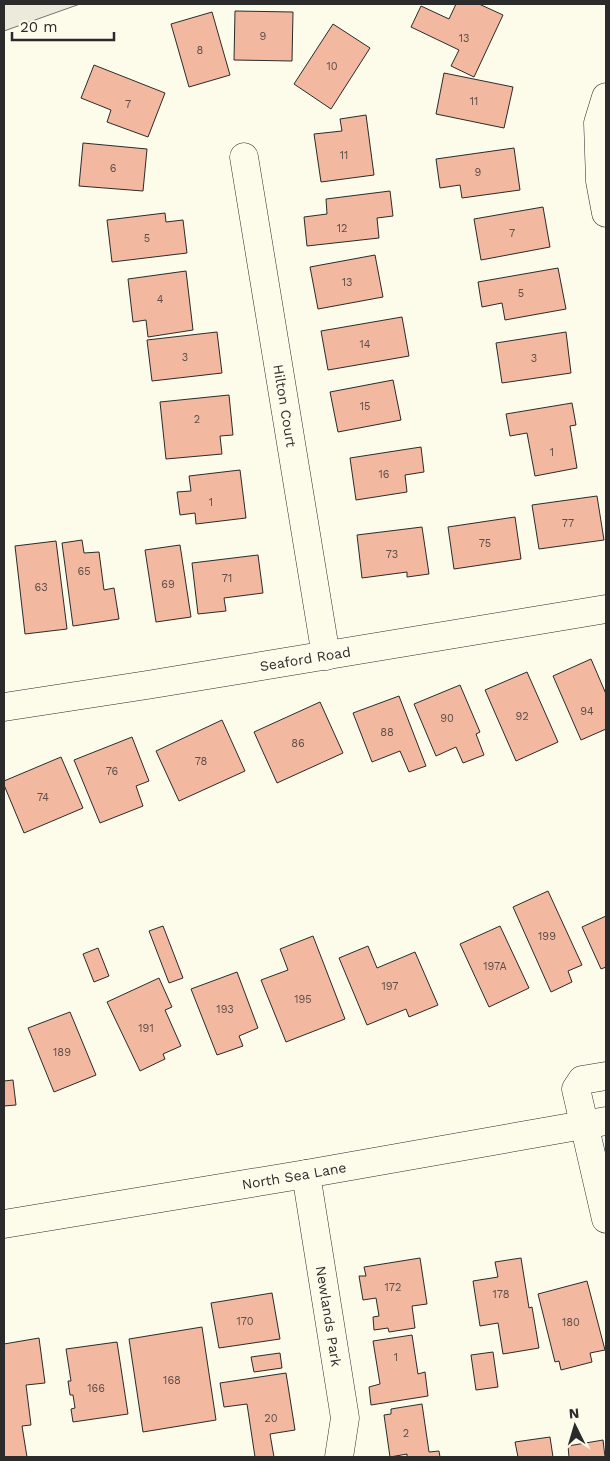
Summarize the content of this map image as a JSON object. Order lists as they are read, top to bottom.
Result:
{
  "streets": {
    "street": [
      "Hilton Court",
      "Seaford Road",
      "North Sea Lane",
      "Newlands Park"
    ]
  },
  "crossings": [
    ["Hilton Court", "Seaford Road"],
    ["North Sea Lane", "Newlands Park"]
  ],
  "house_numbers": [
    "9",
    "13",
    "8",
    "10",
    "11",
    "7",
    "11",
    "6",
    "9",
    "12",
    "7",
    "5",
    "13",
    "5",
    "4",
    "14",
    "3",
    "3",
    "15",
    "2",
    "1",
    "16",
    "1",
    "77",
    "75",
    "73",
    "65",
    "71",
    "69",
    "63",
    "94",
    "92",
    "90",
    "88",
    "86",
    "78",
    "76",
    "74",
    "199",
    "197A",
    "197",
    "195",
    "193",
    "191",
    "189",
    "172",
    "178",
    "170",
    "180",
    "1",
    "168",
    "166",
    "20",
    "2"
  ],
  "scale_bar": "20 m",
  "north": "top"
}
